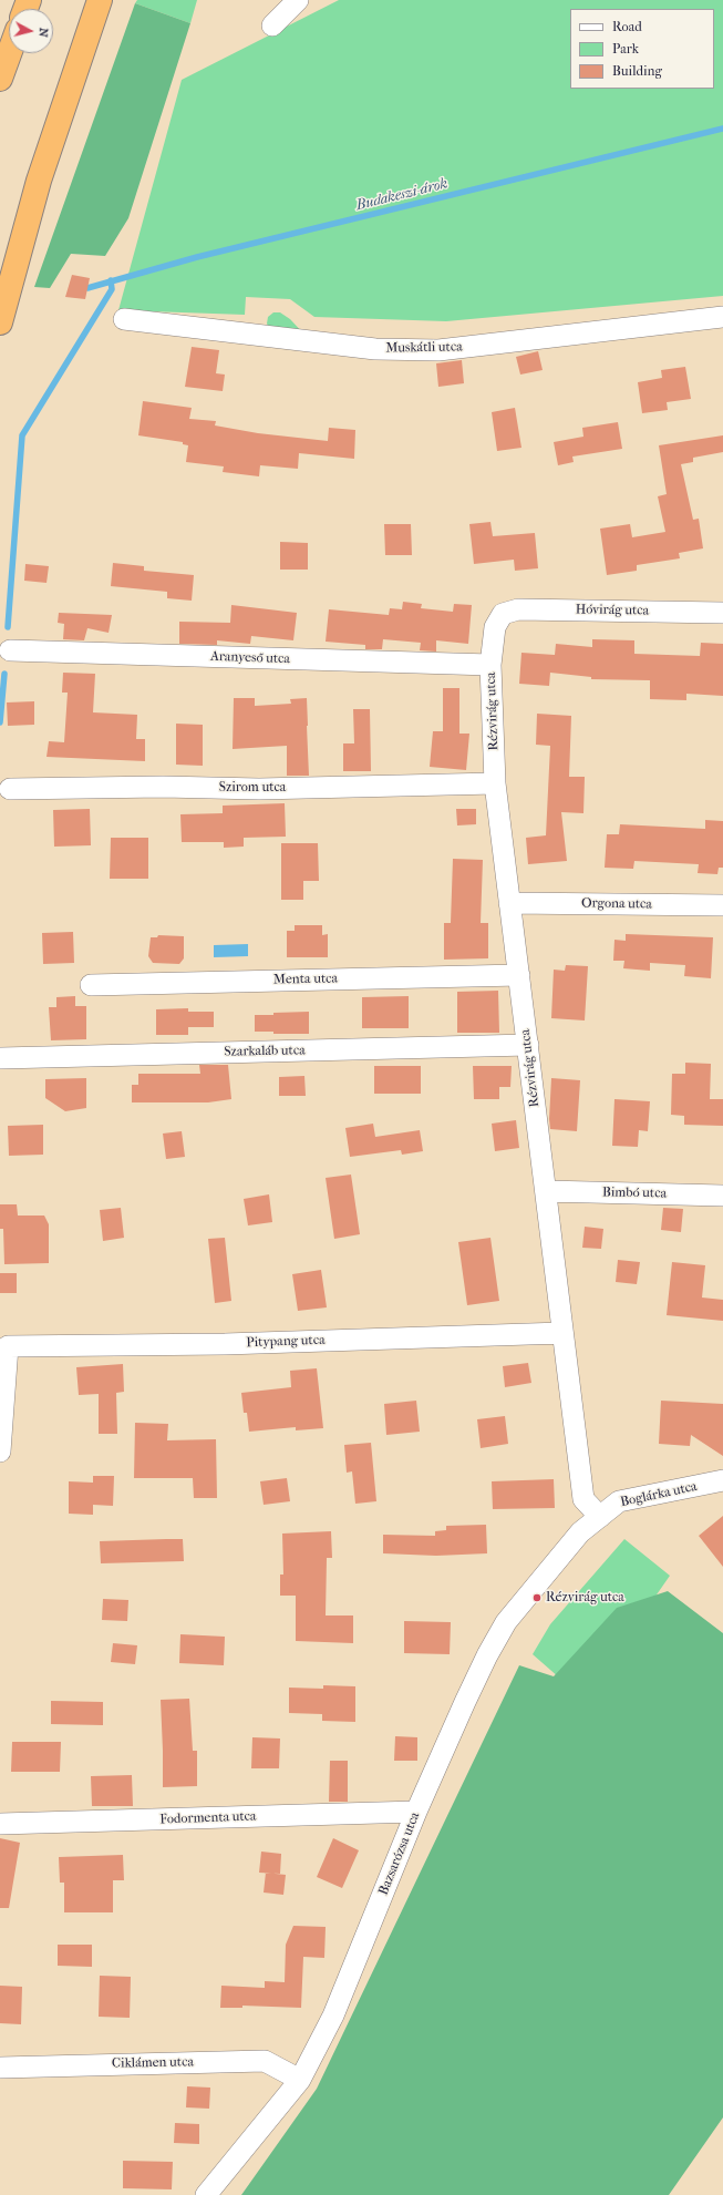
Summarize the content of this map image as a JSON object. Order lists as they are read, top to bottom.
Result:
{
  "streets": {
    "street": [
      "Muskátli utca",
      "Hóvirág utca",
      "Aranyeső utca",
      "Rézvirág utca",
      "Szirom utca",
      "Orgona utca",
      "Menta utca",
      "Szarkaláb utca",
      "Bimbó utca",
      "Pitypang utca",
      "Boglárka utca",
      "Fodormenta utca",
      "Bazsarózsa utca",
      "Ciklámen utca"
    ]
  },
  "crossings": [
    ["Hóvirág utca", "Rézvirág utca"],
    ["Aranyeső utca", "Rézvirág utca"],
    ["Rézvirág utca", "Szirom utca"],
    ["Rézvirág utca", "Orgona utca"],
    ["Rézvirág utca", "Menta utca"],
    ["Rézvirág utca", "Szarkaláb utca"],
    ["Rézvirág utca", "Bimbó utca"],
    ["Rézvirág utca", "Pitypang utca"],
    ["Rézvirág utca", "Boglárka utca"],
    ["Rézvirág utca", "Bazsarózsa utca"],
    ["Boglárka utca", "Bazsarózsa utca"],
    ["Fodormenta utca", "Bazsarózsa utca"],
    ["Bazsarózsa utca", "Ciklámen utca"]
  ],
  "water": ["Budakeszi-árok"],
  "places": ["Rézvirág utca"],
  "legend": ["Road", "Park", "Building"],
  "north": "right"
}
